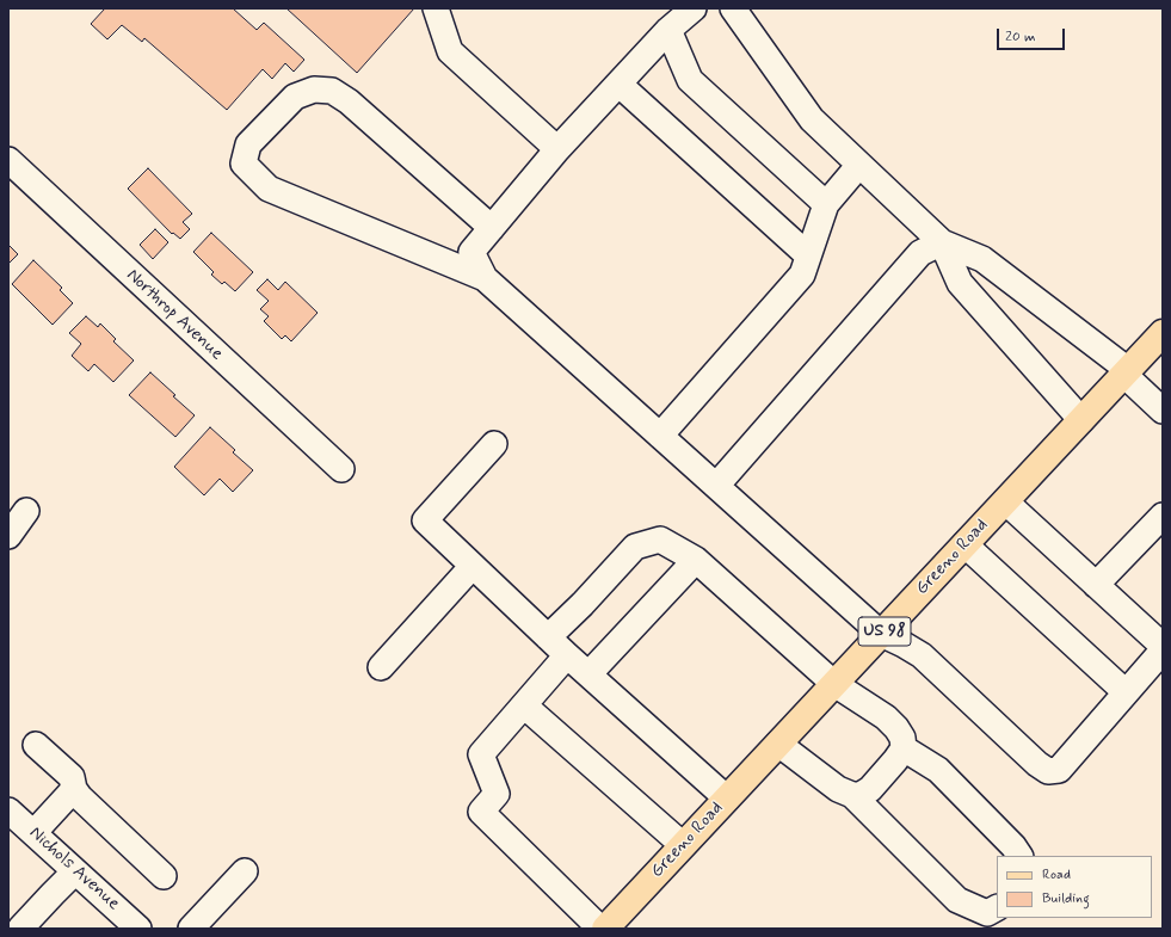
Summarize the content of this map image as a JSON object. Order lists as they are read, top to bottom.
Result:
{
  "streets": {
    "main road": ["Greeno Road", "US 98"],
    "street": ["Northrop Avenue", "Nichols Avenue"]
  },
  "legend": ["Road", "Building"],
  "scale_bar": "20 m"
}
